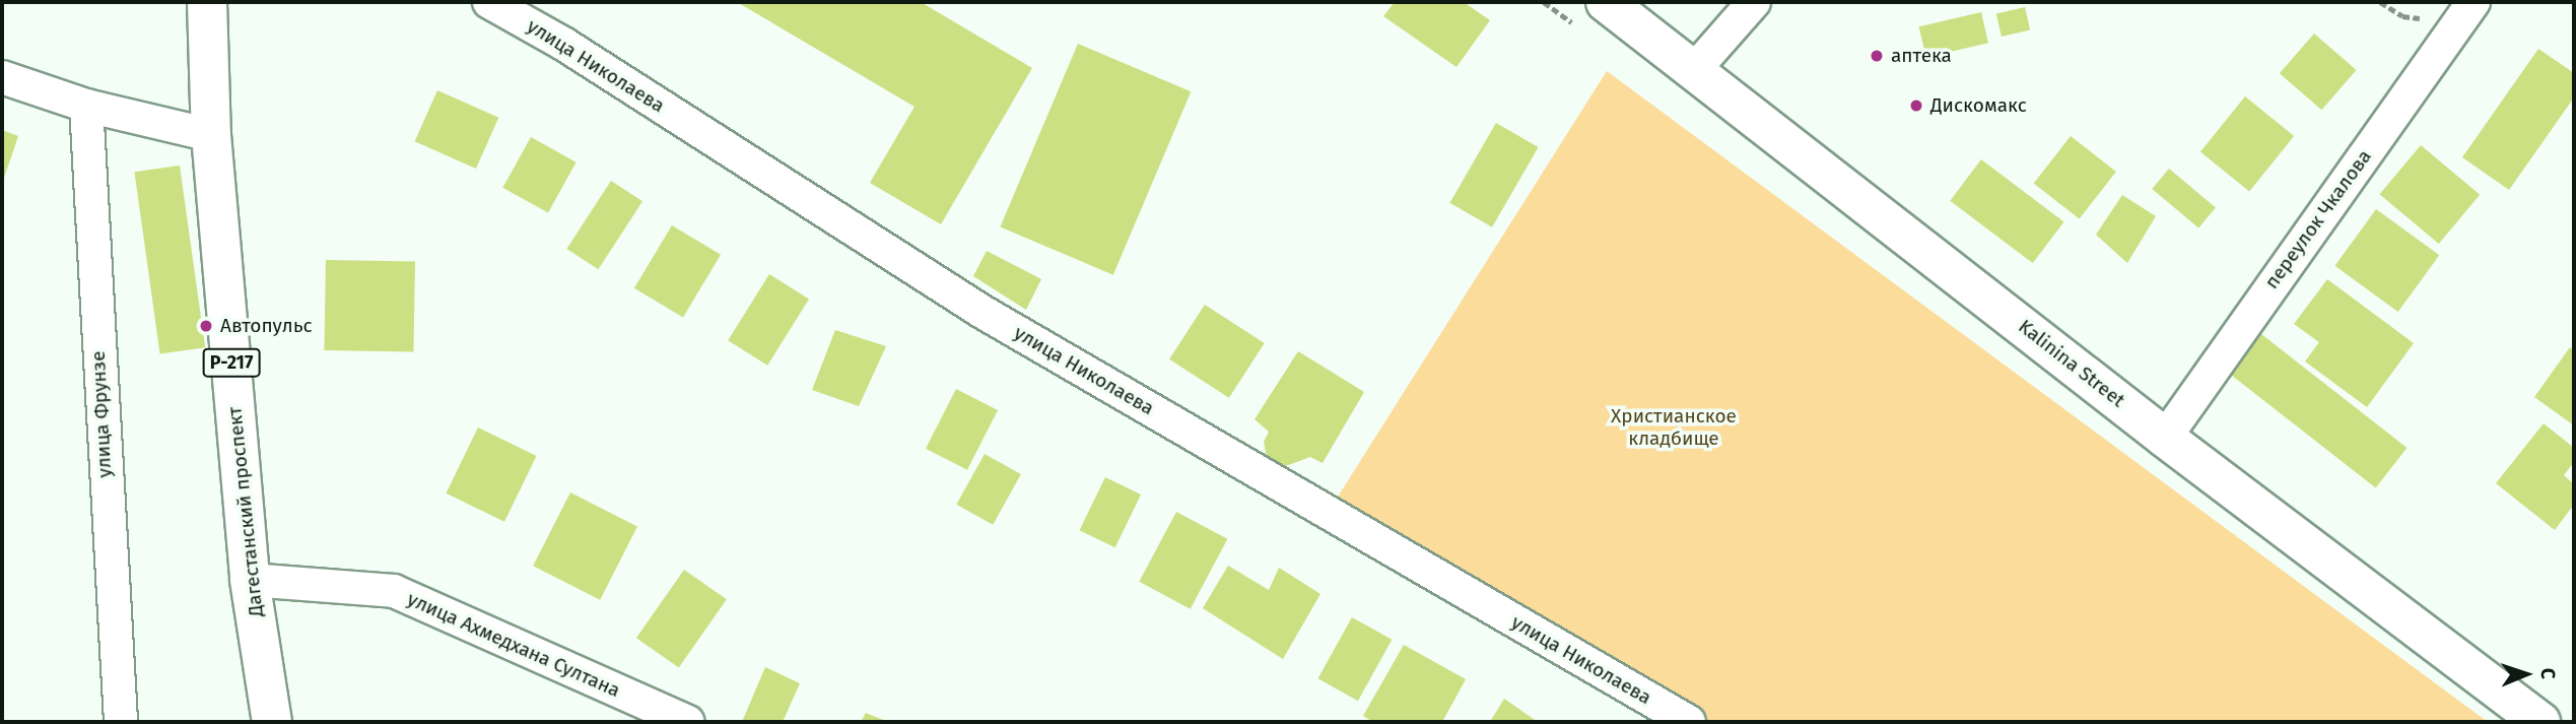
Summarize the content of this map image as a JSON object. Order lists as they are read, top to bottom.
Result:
{
  "streets": {
    "main road": ["Р-217", "Kalinina Street", "Дагестанский проспект"],
    "street": [
      "улица Николаева",
      "переулок Чкалова",
      "улица Фрунзе",
      "улица Ахмедхана Султана"
    ]
  },
  "crossings": [
    ["переулок Чкалова", "Kalinina Street"],
    ["Дагестанский проспект", "улица Ахмедхана Султана"]
  ],
  "parks": ["Христианское кладбище"],
  "places": ["аптека", "Дискомакс", "Автопульс"],
  "north": "right"
}
